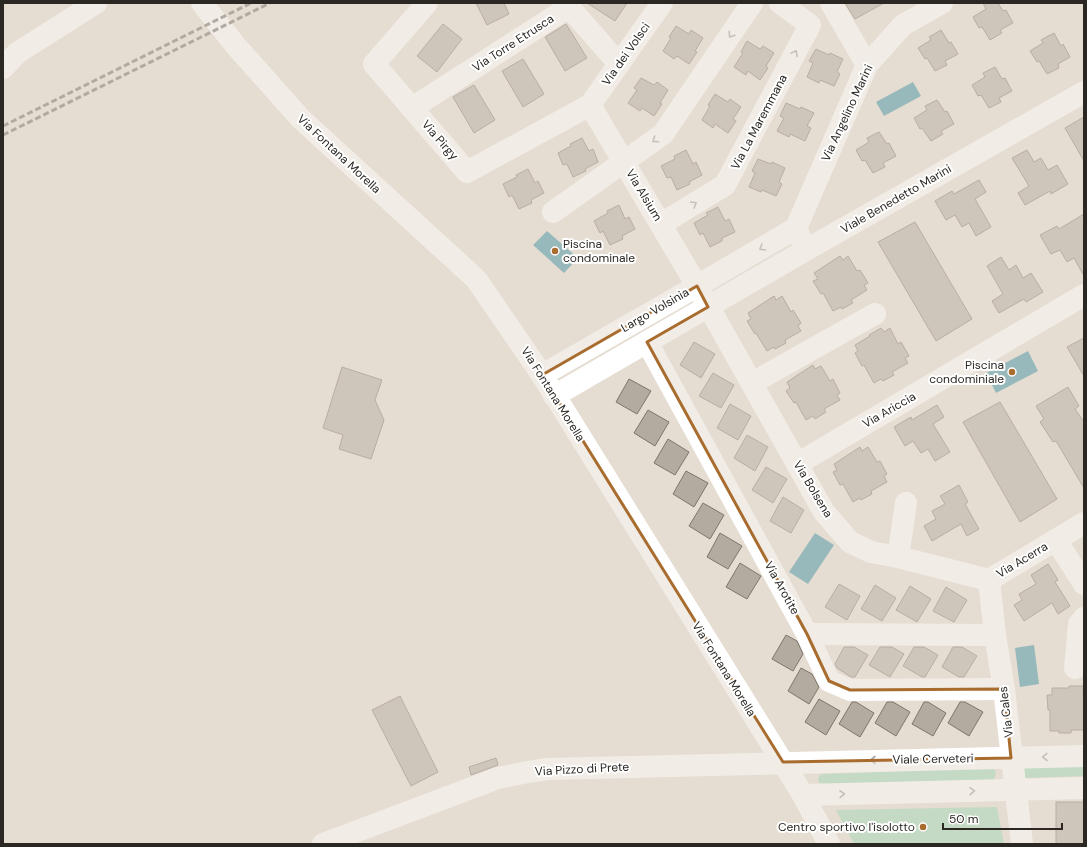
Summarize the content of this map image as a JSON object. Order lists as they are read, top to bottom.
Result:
{
  "streets": {
    "street": [
      "Via Torre Etrusca",
      "Via dei Volsci",
      "Via Angelino Marini",
      "Via La Maremmana",
      "Via Pirgy",
      "Via Fontana Morella",
      "Via Alsium",
      "Viale Benedetto Marini",
      "Largo Volsinia",
      "Via Ariccia",
      "Via Bolsena",
      "Via Acerra",
      "Via Arotite",
      "Via Cales",
      "Viale Cerveteri",
      "Via Pizzo di Prete"
    ]
  },
  "crossings": [
    ["Via Torre Etrusca", "Via dei Volsci"],
    ["Via Torre Etrusca", "Via Pirgy"],
    ["Via dei Volsci", "Via Pirgy"],
    ["Via dei Volsci", "Via Alsium"],
    ["Via La Maremmana", "Via Alsium"],
    ["Via Pirgy", "Via Alsium"],
    ["Via Fontana Morella", "Largo Volsinia"],
    ["Via Fontana Morella", "Viale Cerveteri"],
    ["Via Fontana Morella", "Via Pizzo di Prete"],
    ["Via Alsium", "Largo Volsinia"],
    ["Viale Benedetto Marini", "Largo Volsinia"],
    ["Viale Benedetto Marini", "Via Bolsena"],
    ["Largo Volsinia", "Via Bolsena"],
    ["Largo Volsinia", "Via Arotite"],
    ["Via Ariccia", "Via Bolsena"],
    ["Via Bolsena", "Via Acerra"],
    ["Via Bolsena", "Via Cales"],
    ["Via Acerra", "Via Cales"],
    ["Via Arotite", "Via Cales"],
    ["Via Cales", "Viale Cerveteri"],
    ["Viale Cerveteri", "Via Pizzo di Prete"]
  ],
  "one_way": ["Via La Maremmana"],
  "places": ["Piscina condominale", "Piscina condominiale", "Centro sportivo l'isolotto"],
  "scale_bar": "50 m"
}
